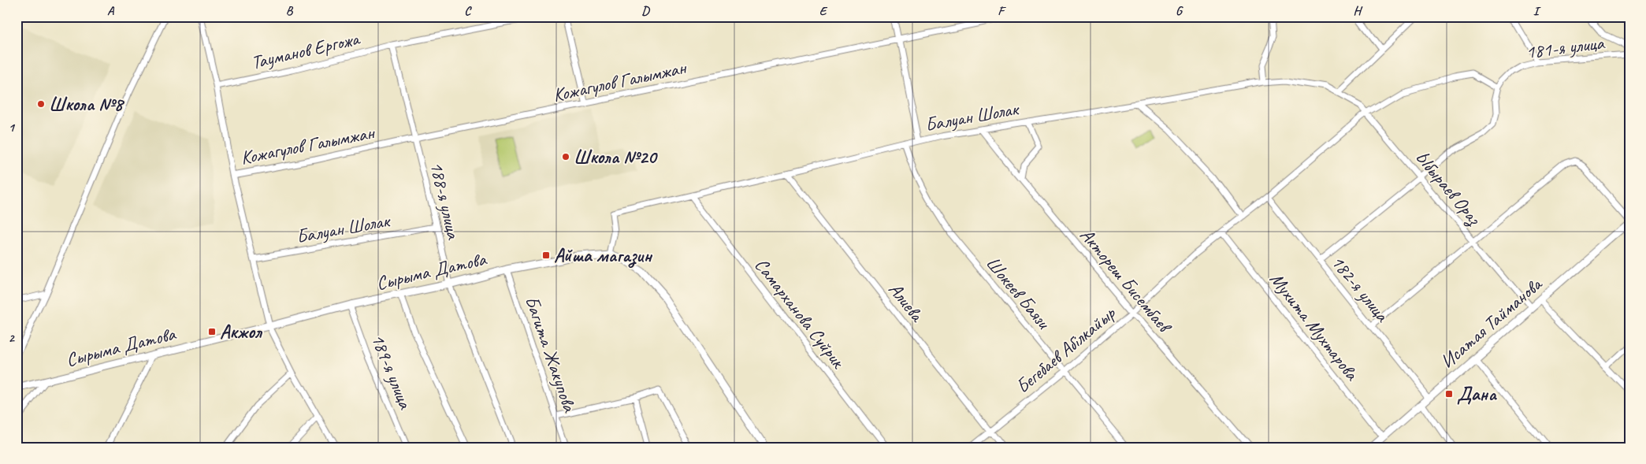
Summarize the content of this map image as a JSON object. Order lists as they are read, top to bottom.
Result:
{
  "streets": {
    "street": [
      "181-я улица",
      "Тауманов Ергожа",
      "Кожагулов Галымжан",
      "Балуан Шолак",
      "Ыбыраев Ораз",
      "188-я улица",
      "Сырыма Датова",
      "Актореш Бисембаев",
      "182-я улица",
      "Шокеев Баязи",
      "Алиева",
      "Самарханова Суйрик",
      "Исатая Тайманова",
      "Мухита Мухтарова",
      "Бегебаев Абілкайыр",
      "Багита Жакупова",
      "189-я улица"
    ]
  },
  "crossings": [
    ["181-я улица", "Бегебаев Абілкайыр"],
    ["Тауманов Ергожа", "188-я улица"],
    ["Кожагулов Галымжан", "188-я улица"],
    ["Балуан Шолак", "Ыбыраев Ораз"],
    ["Балуан Шолак", "188-я улица"],
    ["Балуан Шолак", "Сырыма Датова"],
    ["Балуан Шолак", "Актореш Бисембаев"],
    ["Балуан Шолак", "Шокеев Баязи"],
    ["Балуан Шолак", "Алиева"],
    ["Балуан Шолак", "Самарханова Суйрик"],
    ["Ыбыраев Ораз", "Исатая Тайманова"],
    ["Ыбыраев Ораз", "Бегебаев Абілкайыр"],
    ["188-я улица", "Сырыма Датова"],
    ["Сырыма Датова", "Багита Жакупова"],
    ["Сырыма Датова", "189-я улица"],
    ["Актореш Бисембаев", "Бегебаев Абілкайыр"],
    ["182-я улица", "Исатая Тайманова"],
    ["182-я улица", "Бегебаев Абілкайыр"],
    ["Шокеев Баязи", "Бегебаев Абілкайыр"],
    ["Алиева", "Бегебаев Абілкайыр"],
    ["Исатая Тайманова", "Мухита Мухтарова"],
    ["Мухита Мухтарова", "Бегебаев Абілкайыр"]
  ],
  "places": {
    "other": ["Школа №8", "Школа №20"],
    "transit": ["Айша магазин", "Акжол", "Дана"]
  },
  "grid": {
    "columns": [
      "A",
      "B",
      "C",
      "D",
      "E",
      "F",
      "G",
      "H",
      "I"
    ],
    "rows": ["1", "2"]
  }
}
